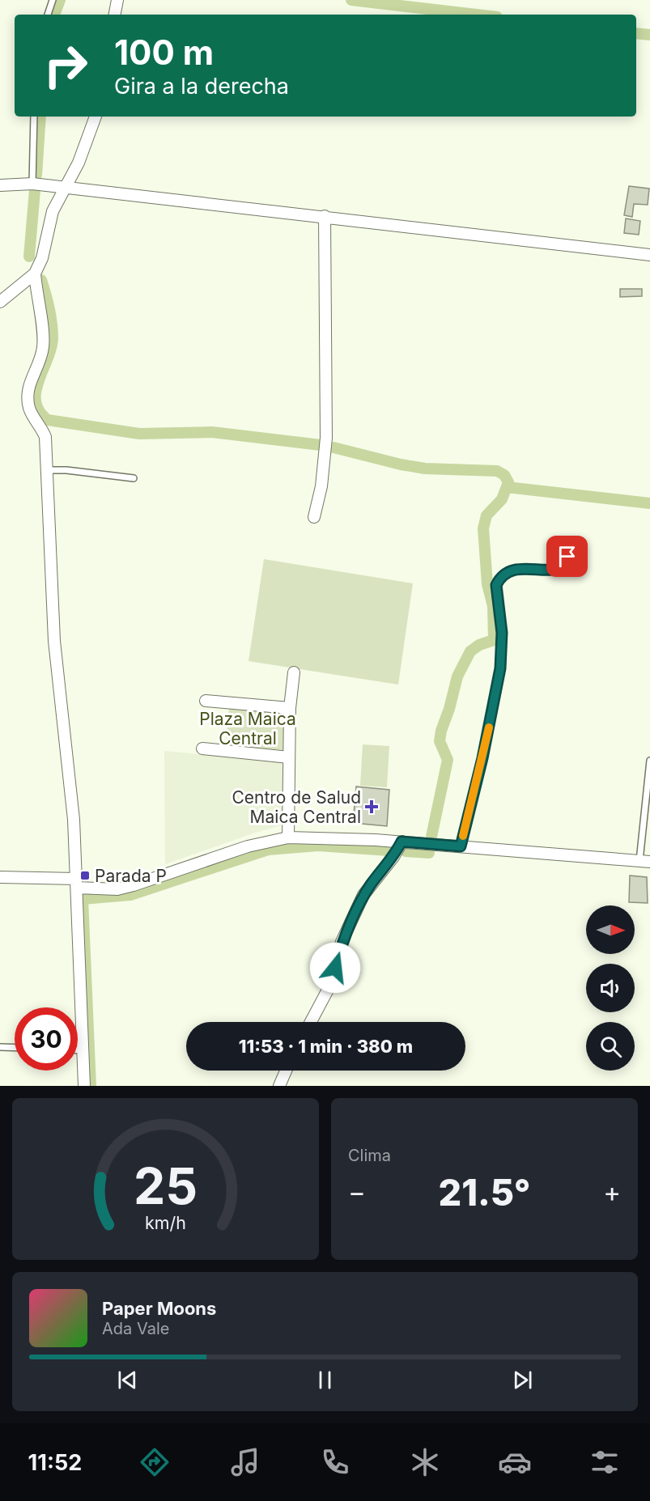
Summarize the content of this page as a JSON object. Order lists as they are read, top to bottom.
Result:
{
  "parks": ["Plaza Maica Central"],
  "places": {
    "health": ["Centro de Salud Maica Central"],
    "transit": ["Parada P"]
  },
  "north": "right",
  "page": {
    "turn": ["100 m", "Gira a la derecha"],
    "limit": "30",
    "trip": "11:53 · 1 min · 380 m",
    "tile": "Clima",
    "heat": ["−", "21.5°", "+"],
    "song": ["Paper Moons", "Ada Vale"],
    "tabs": "11:52",
    "gauge": ["25", "km/h"]
  }
}
